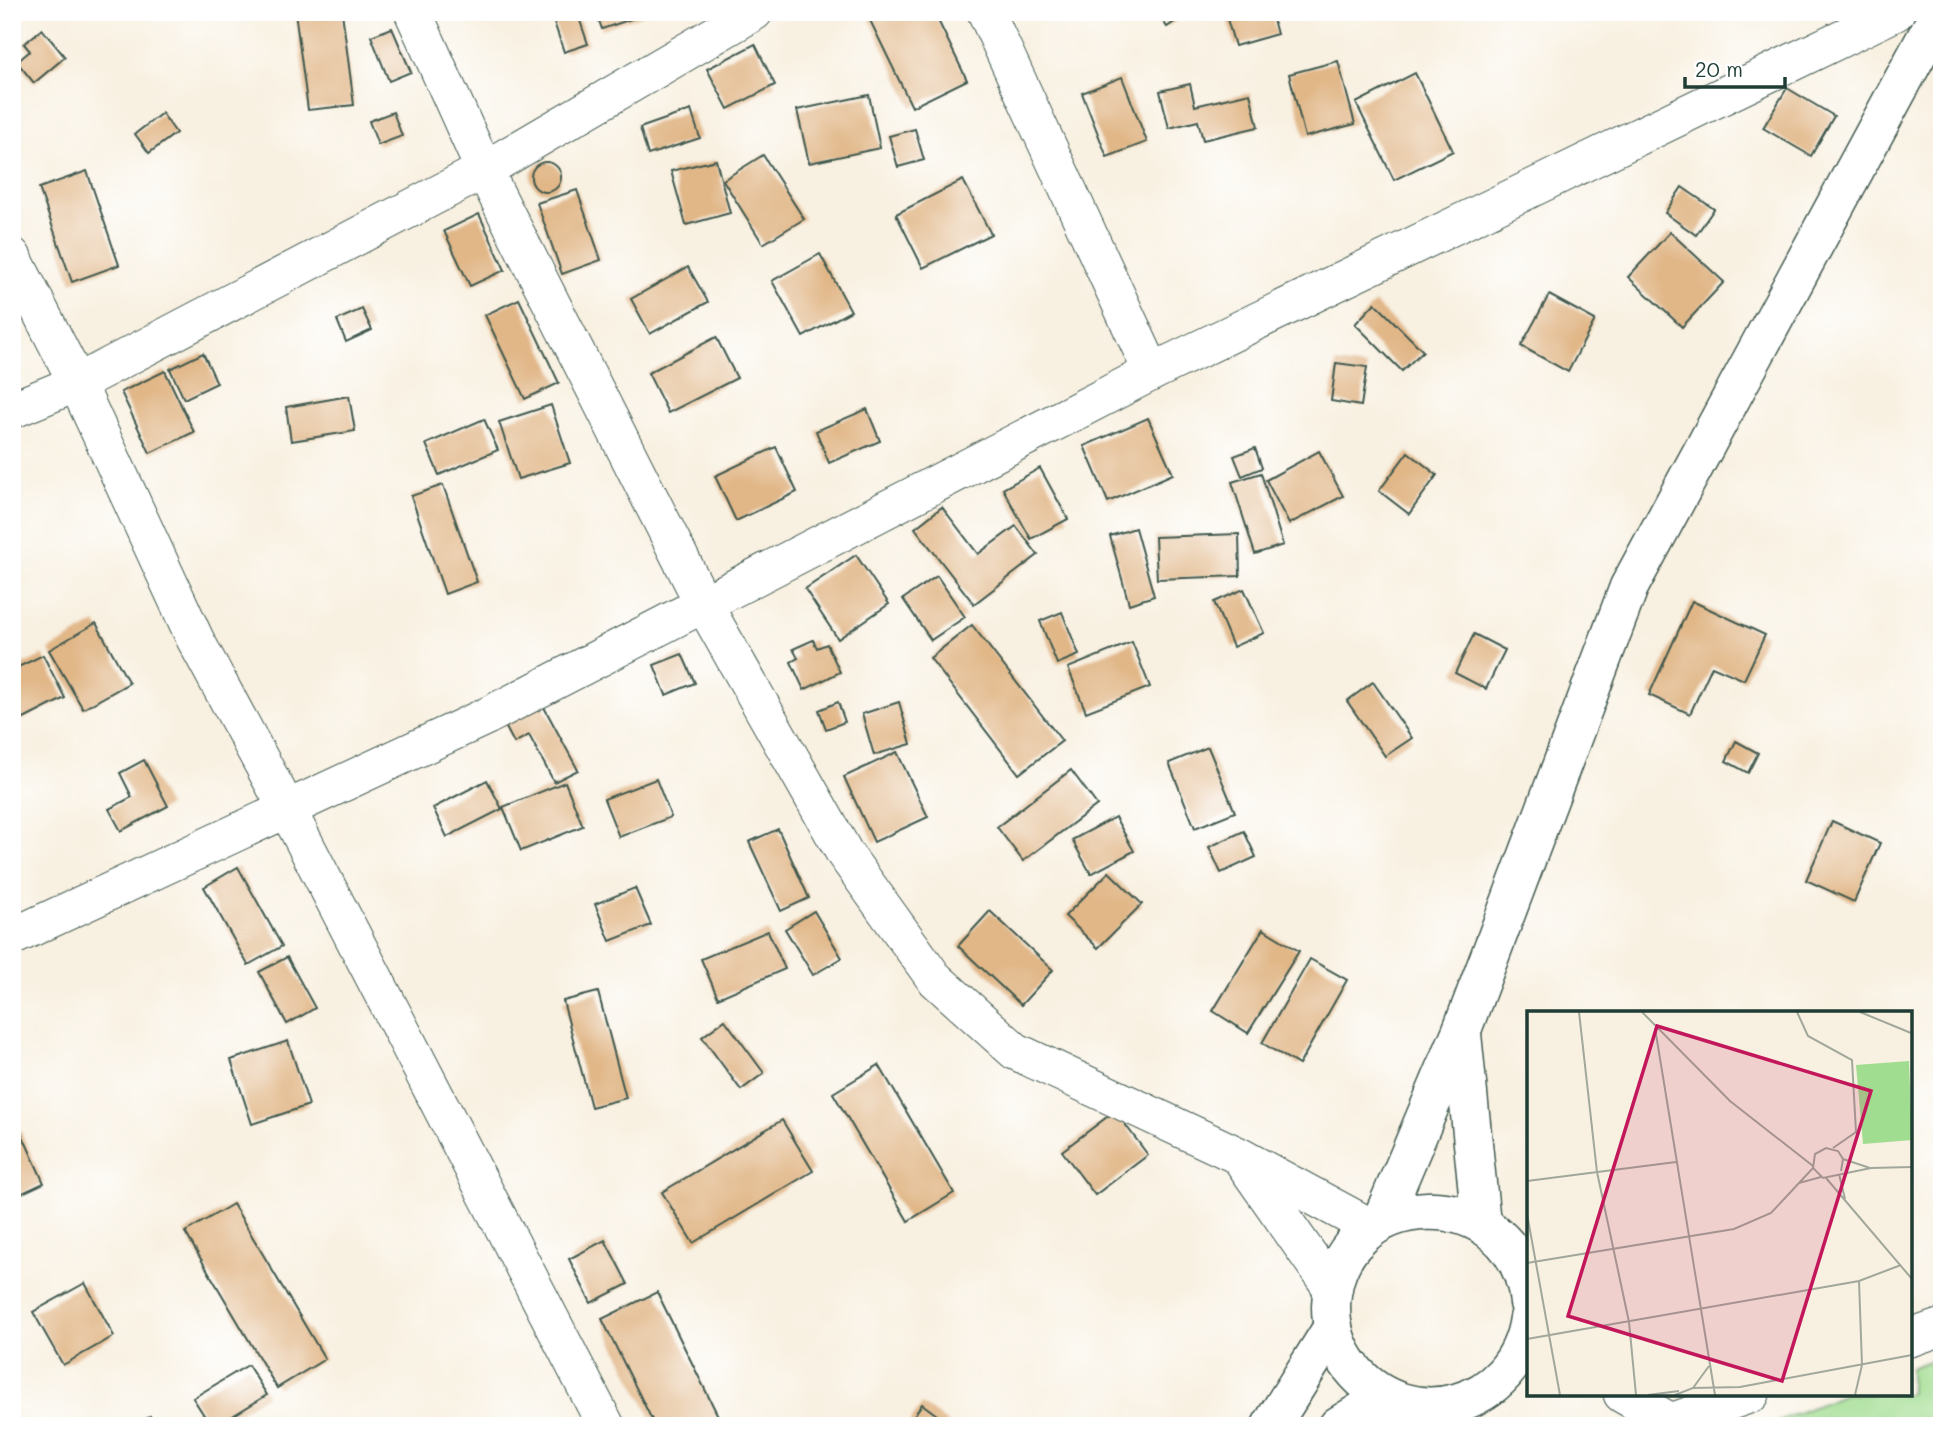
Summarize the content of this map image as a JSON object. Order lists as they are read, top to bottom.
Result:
{
  "scale_bar": "20 m"
}
